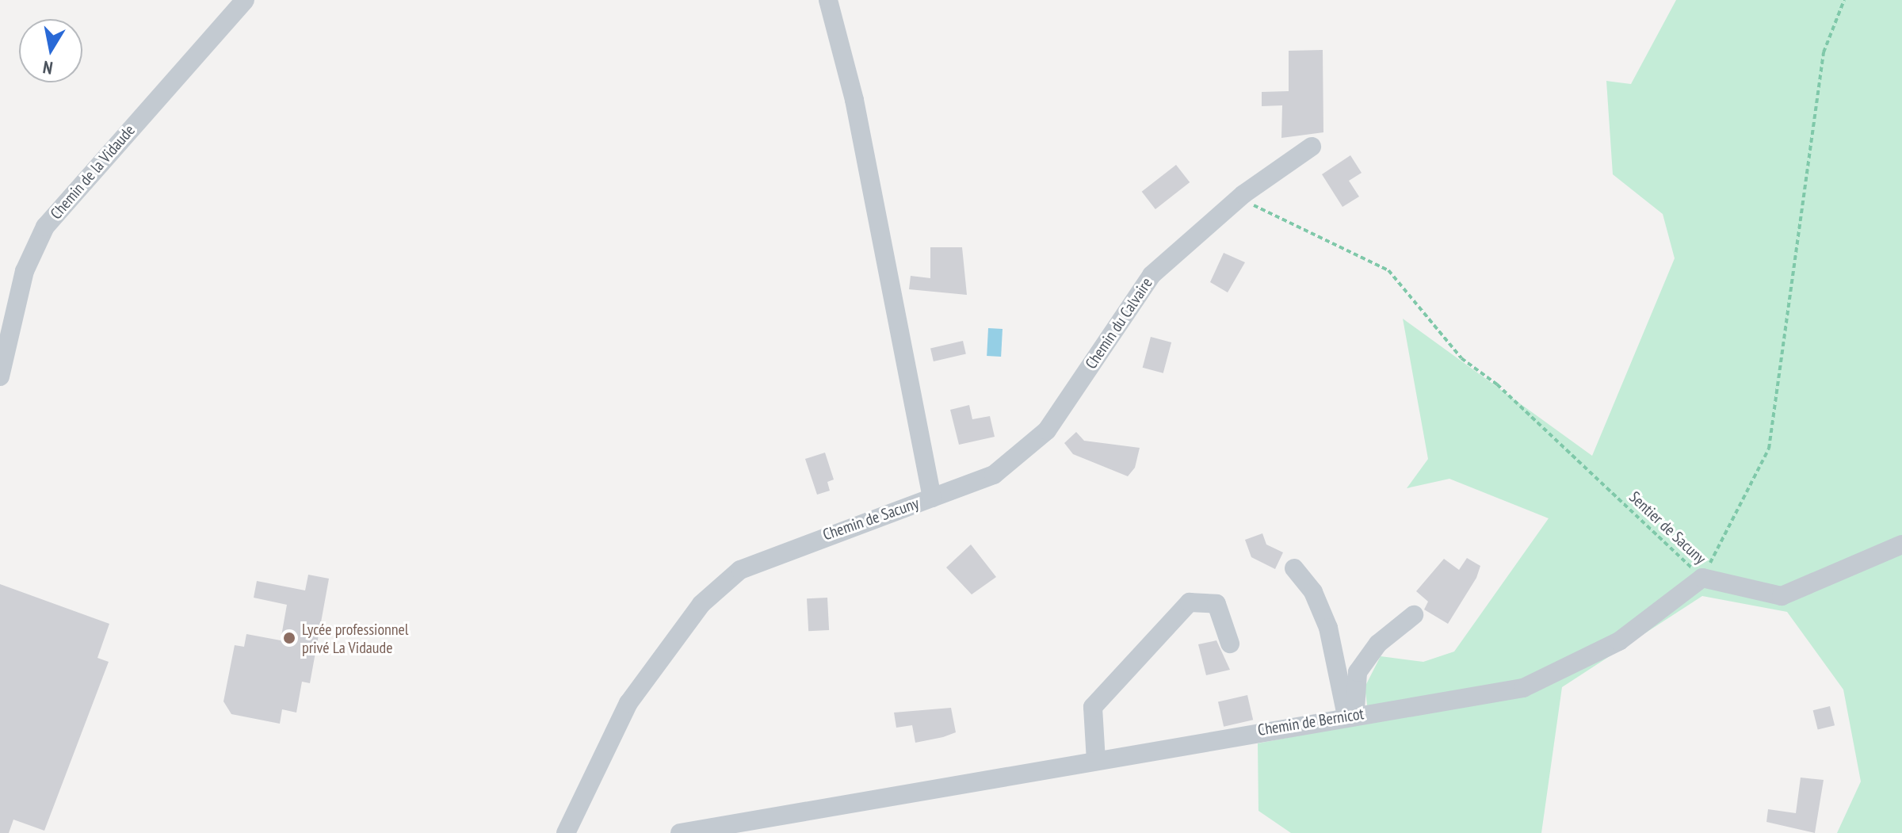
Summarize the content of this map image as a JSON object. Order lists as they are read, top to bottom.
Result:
{
  "streets": {
    "street": [
      "Chemin de la Vidaude",
      "Chemin du Calvaire",
      "Chemin de Sacuny",
      "Chemin de Bernicot"
    ],
    "path": ["Sentier de Sacuny"]
  },
  "crossings": [
    ["Chemin du Calvaire", "Chemin de Sacuny"],
    ["Chemin du Calvaire", "Sentier de Sacuny"],
    ["Sentier de Sacuny", "Chemin de Bernicot"]
  ],
  "places": ["Lycée professionnel privé La Vidaude"],
  "north": "bottom"
}
